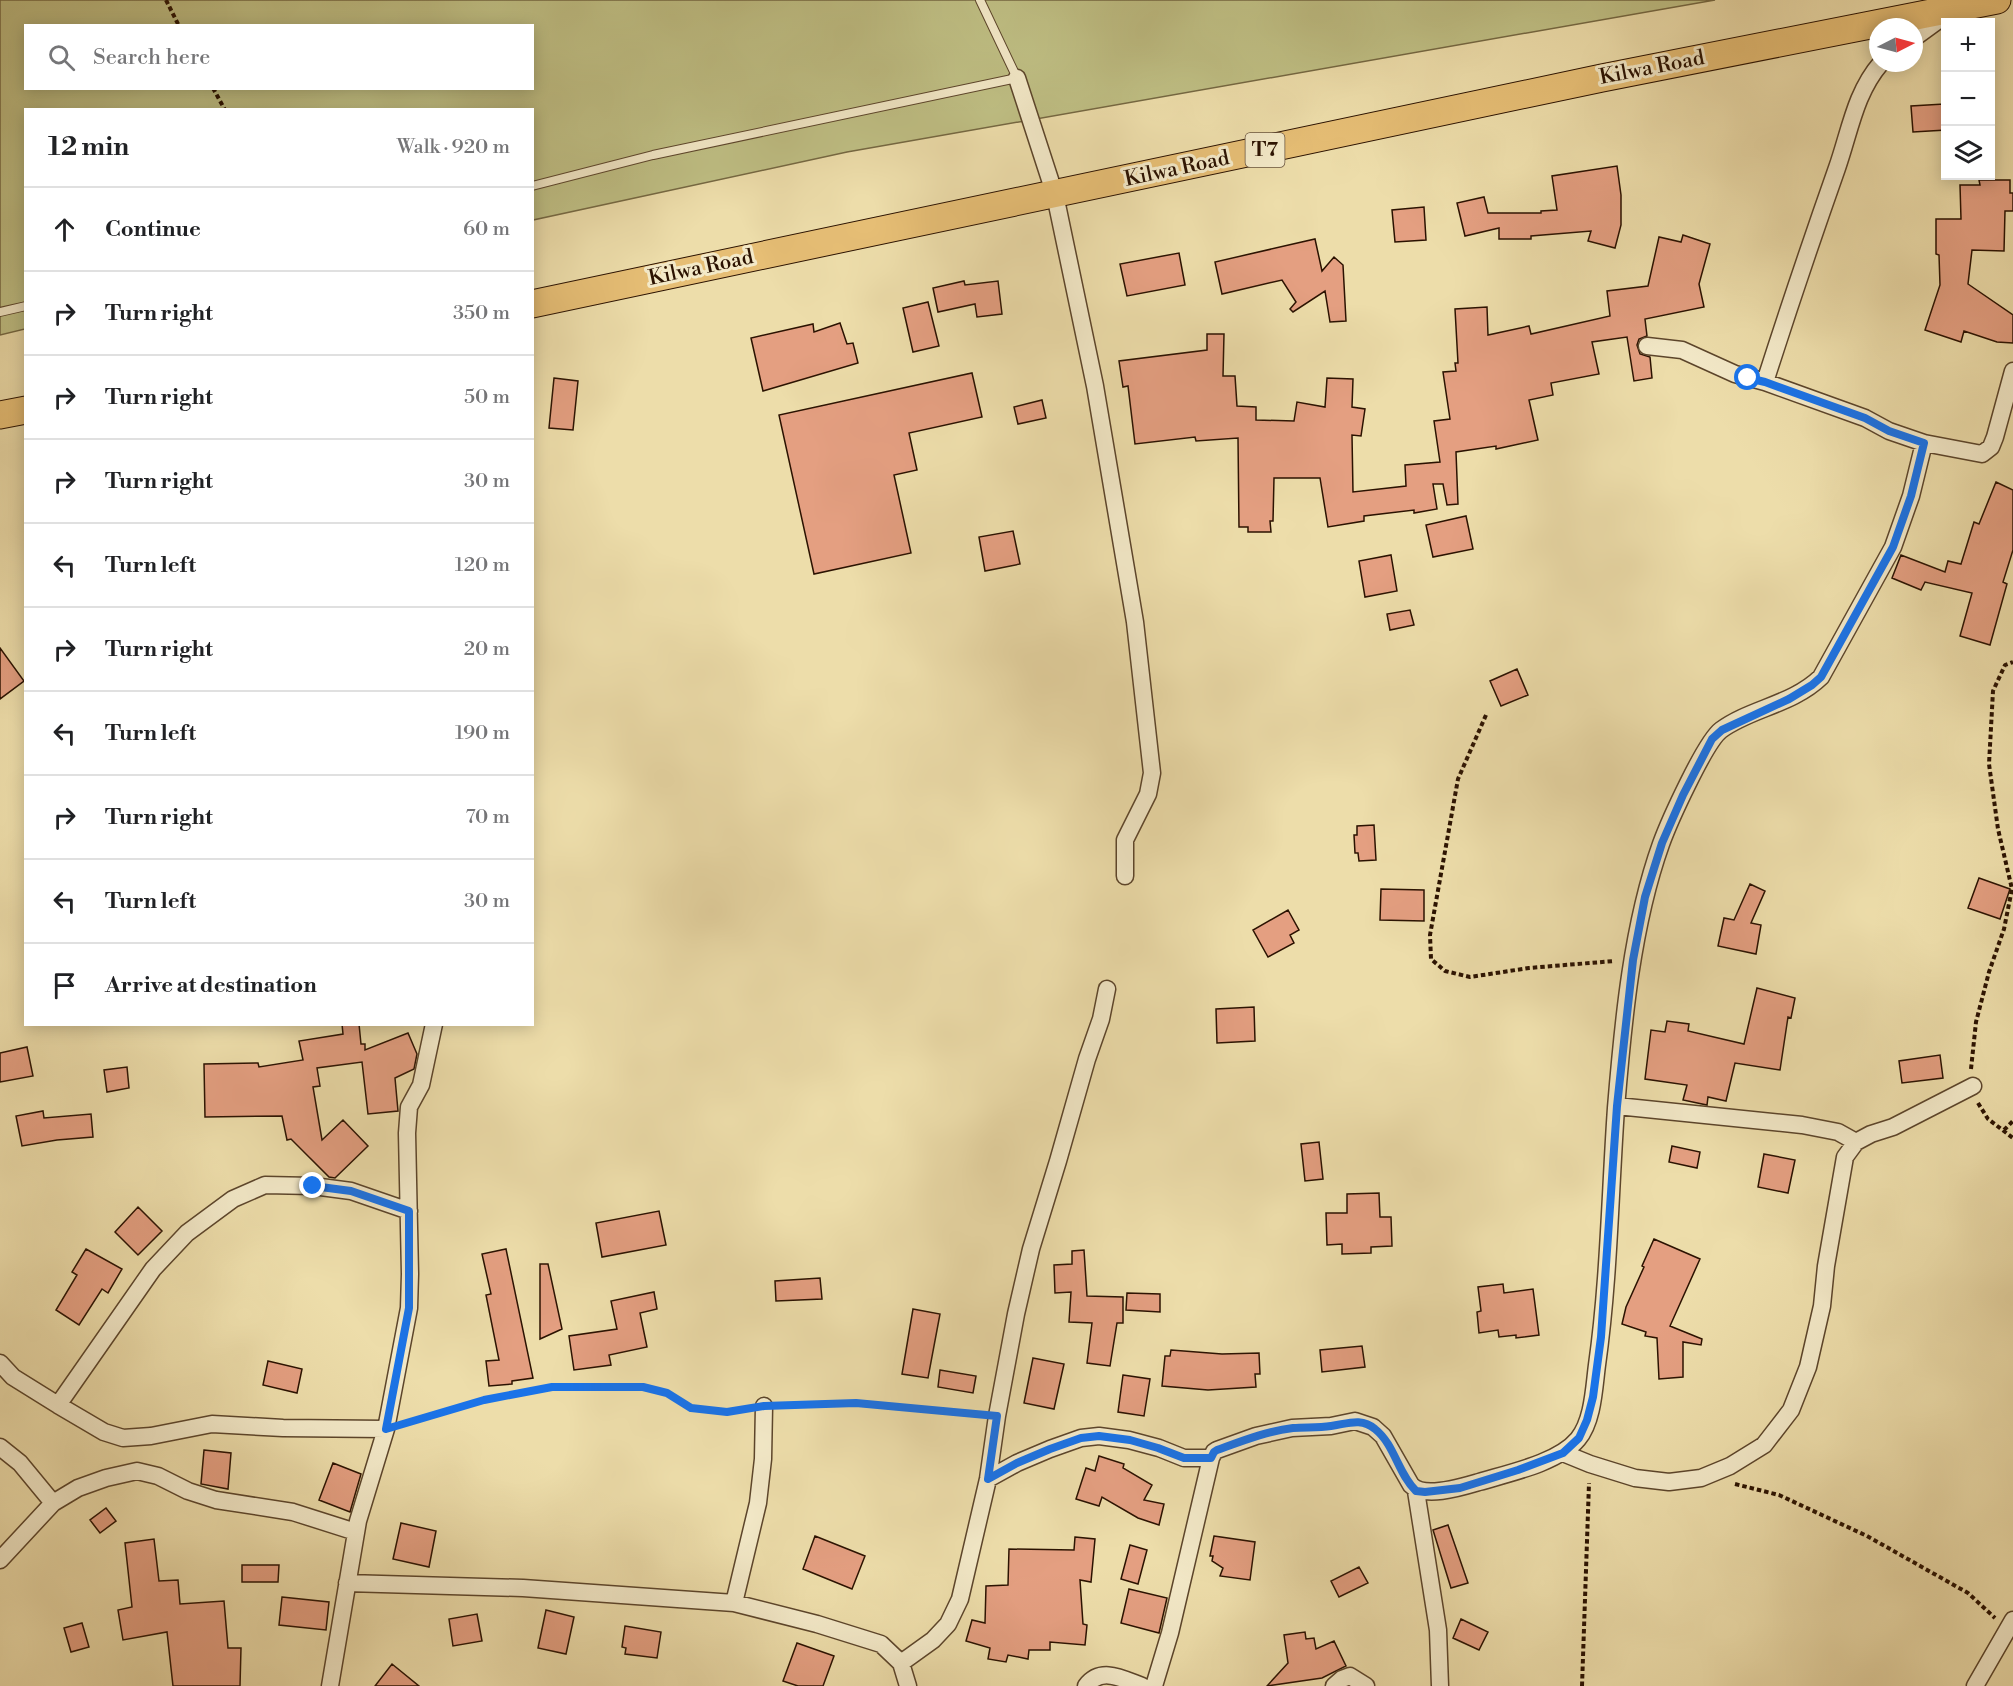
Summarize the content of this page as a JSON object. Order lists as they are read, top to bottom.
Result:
{
  "streets": {
    "highway": ["Kilwa Road", "T7"]
  },
  "north": "right",
  "page": {
    "map_buttons": ["+", "−"],
    "search": "Search here",
    "heading": ["12 min", "Walk · 920 m"],
    "list": [
      ["Continue", "60 m"],
      ["Turn right", "350 m"],
      ["Turn right", "50 m"],
      ["Turn right", "30 m"],
      ["Turn left", "120 m"],
      ["Turn right", "20 m"],
      ["Turn left", "190 m"],
      ["Turn right", "70 m"],
      ["Turn left", "30 m"],
      "Arrive at destination"
    ]
  }
}
